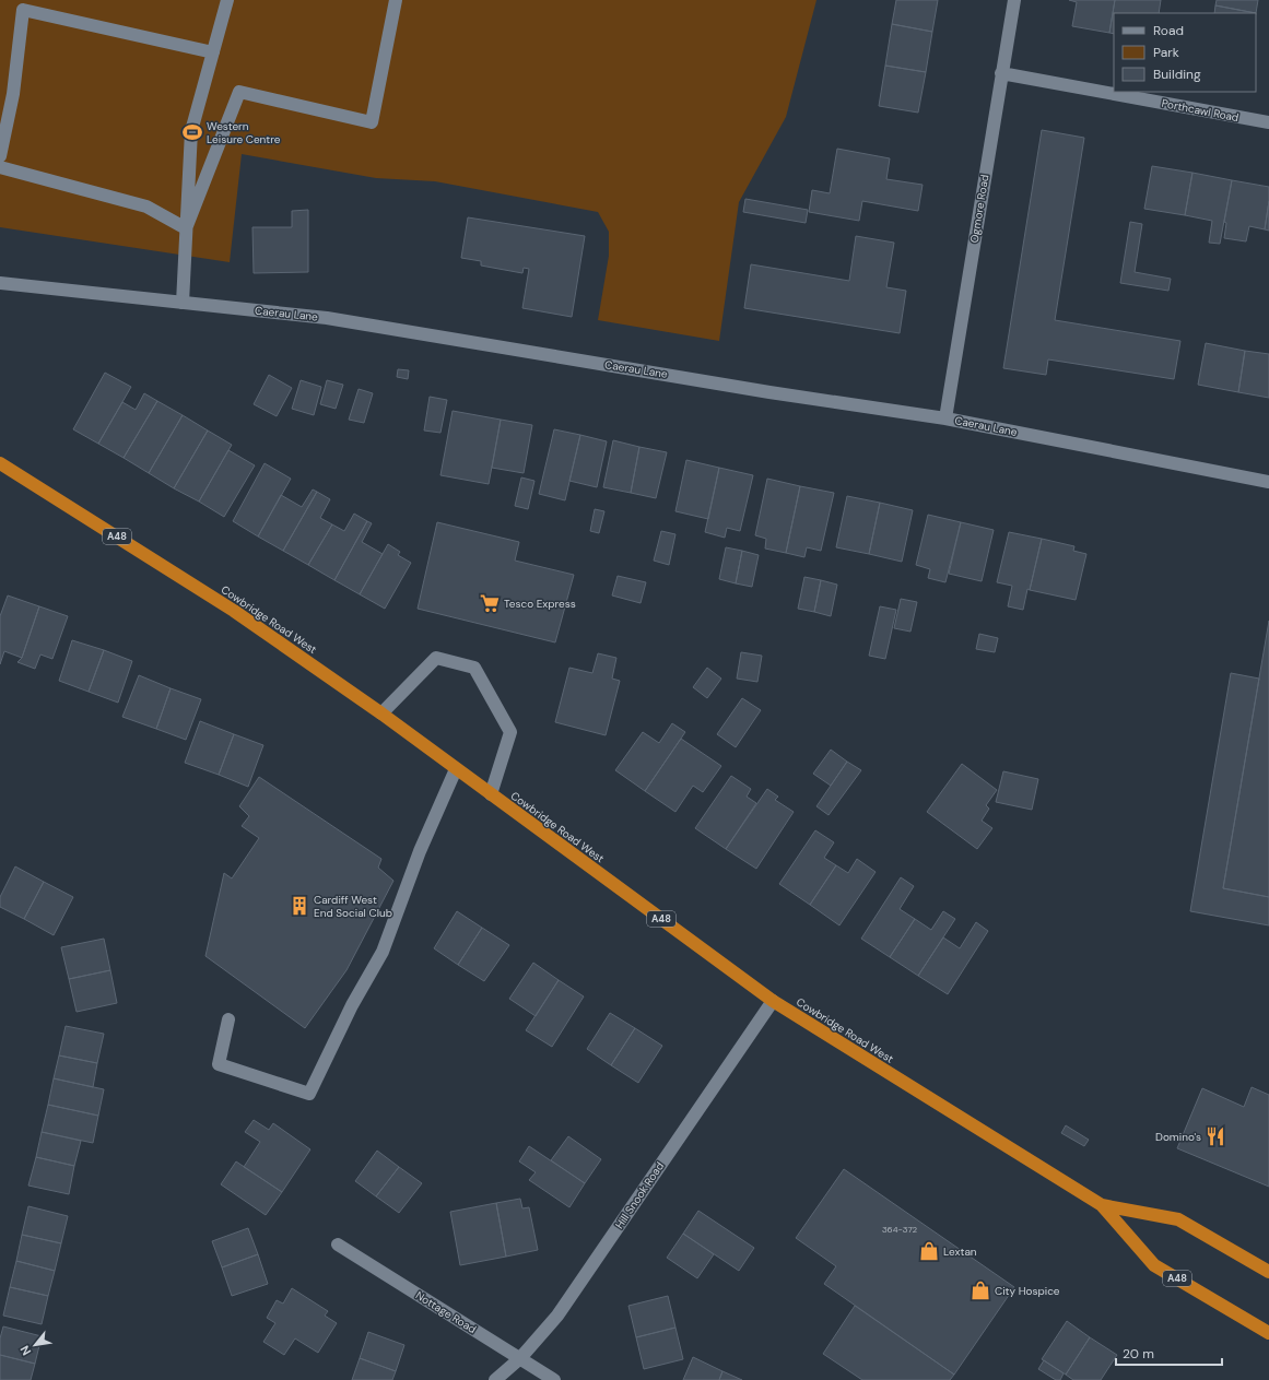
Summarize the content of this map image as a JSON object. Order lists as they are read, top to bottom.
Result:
{
  "streets": {
    "highway": ["A48", "Cowbridge Road West"],
    "street": [
      "Porthcawl Road",
      "Ogmore Road",
      "Caerau Lane",
      "Hill Snook Road",
      "Nottage Road"
    ]
  },
  "crossings": [
    ["Porthcawl Road", "Ogmore Road"],
    ["Ogmore Road", "Caerau Lane"],
    ["Cowbridge Road West", "Hill Snook Road"],
    ["Hill Snook Road", "Nottage Road"]
  ],
  "places": {
    "sports": ["Western Leisure Centre"],
    "supermarket": ["Tesco Express"],
    "building": ["Cardiff West End Social Club"],
    "restaurant": ["Domino's"],
    "shop": ["Lextan", "City Hospice"]
  },
  "house_numbers": ["364-372"],
  "legend": ["Road", "Park", "Building"],
  "scale_bar": "20 m",
  "north": "bottom left"
}
